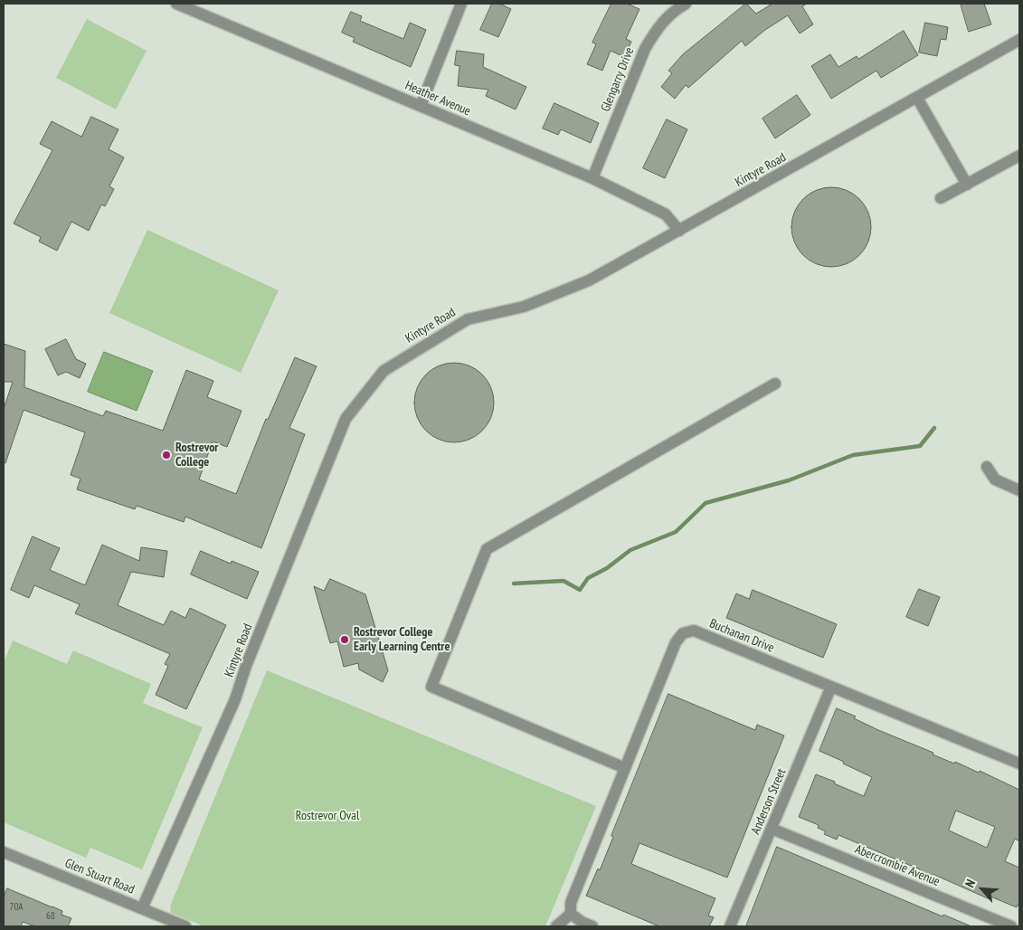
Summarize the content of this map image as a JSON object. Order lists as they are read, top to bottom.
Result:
{
  "streets": {
    "street": [
      "Glengarry Drive",
      "Heather Avenue",
      "Kintyre Road",
      "Buchanan Drive",
      "Anderson Street",
      "Abercrombie Avenue",
      "Glen Stuart Road"
    ]
  },
  "crossings": [
    ["Glengarry Drive", "Heather Avenue"],
    ["Heather Avenue", "Kintyre Road"],
    ["Kintyre Road", "Glen Stuart Road"],
    ["Buchanan Drive", "Anderson Street"],
    ["Anderson Street", "Abercrombie Avenue"]
  ],
  "parks": ["Rostrevor Oval"],
  "places": ["Rostrevor College", "Rostrevor College Early Learning Centre"],
  "house_numbers": ["70A", "68"],
  "north": "top left"
}
